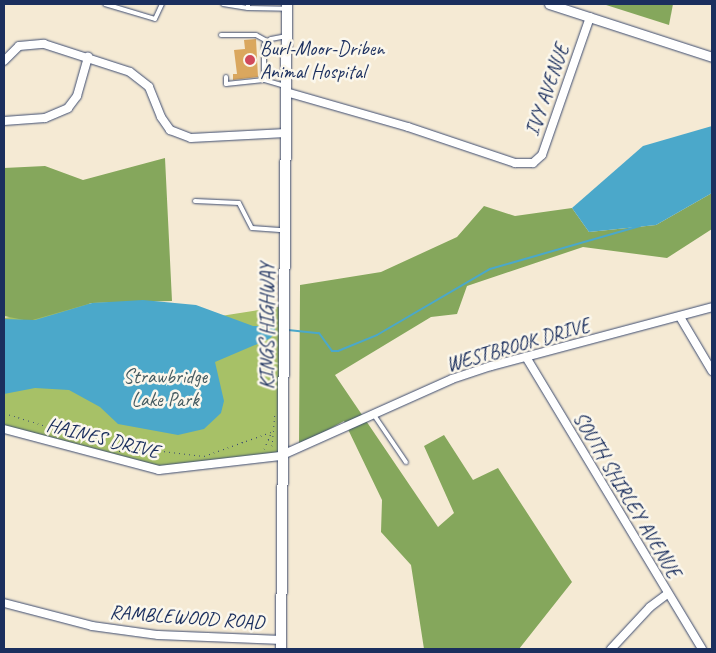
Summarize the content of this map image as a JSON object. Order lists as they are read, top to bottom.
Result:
{
  "streets": {
    "main road": ["KINGS HIGHWAY"],
    "street": [
      "IVY AVENUE",
      "WESTBROOK DRIVE",
      "HAINES DRIVE",
      "SOUTH SHIRLEY AVENUE",
      "RAMBLEWOOD ROAD"
    ]
  },
  "crossings": [
    ["IVY AVENUE", "KINGS HIGHWAY"],
    ["KINGS HIGHWAY", "WESTBROOK DRIVE"],
    ["KINGS HIGHWAY", "HAINES DRIVE"],
    ["KINGS HIGHWAY", "RAMBLEWOOD ROAD"],
    ["WESTBROOK DRIVE", "HAINES DRIVE"],
    ["WESTBROOK DRIVE", "SOUTH SHIRLEY AVENUE"]
  ],
  "parks": ["Strawbridge Lake Park"],
  "places": ["Burl-Moor-Driben Animal Hospital"]
}
